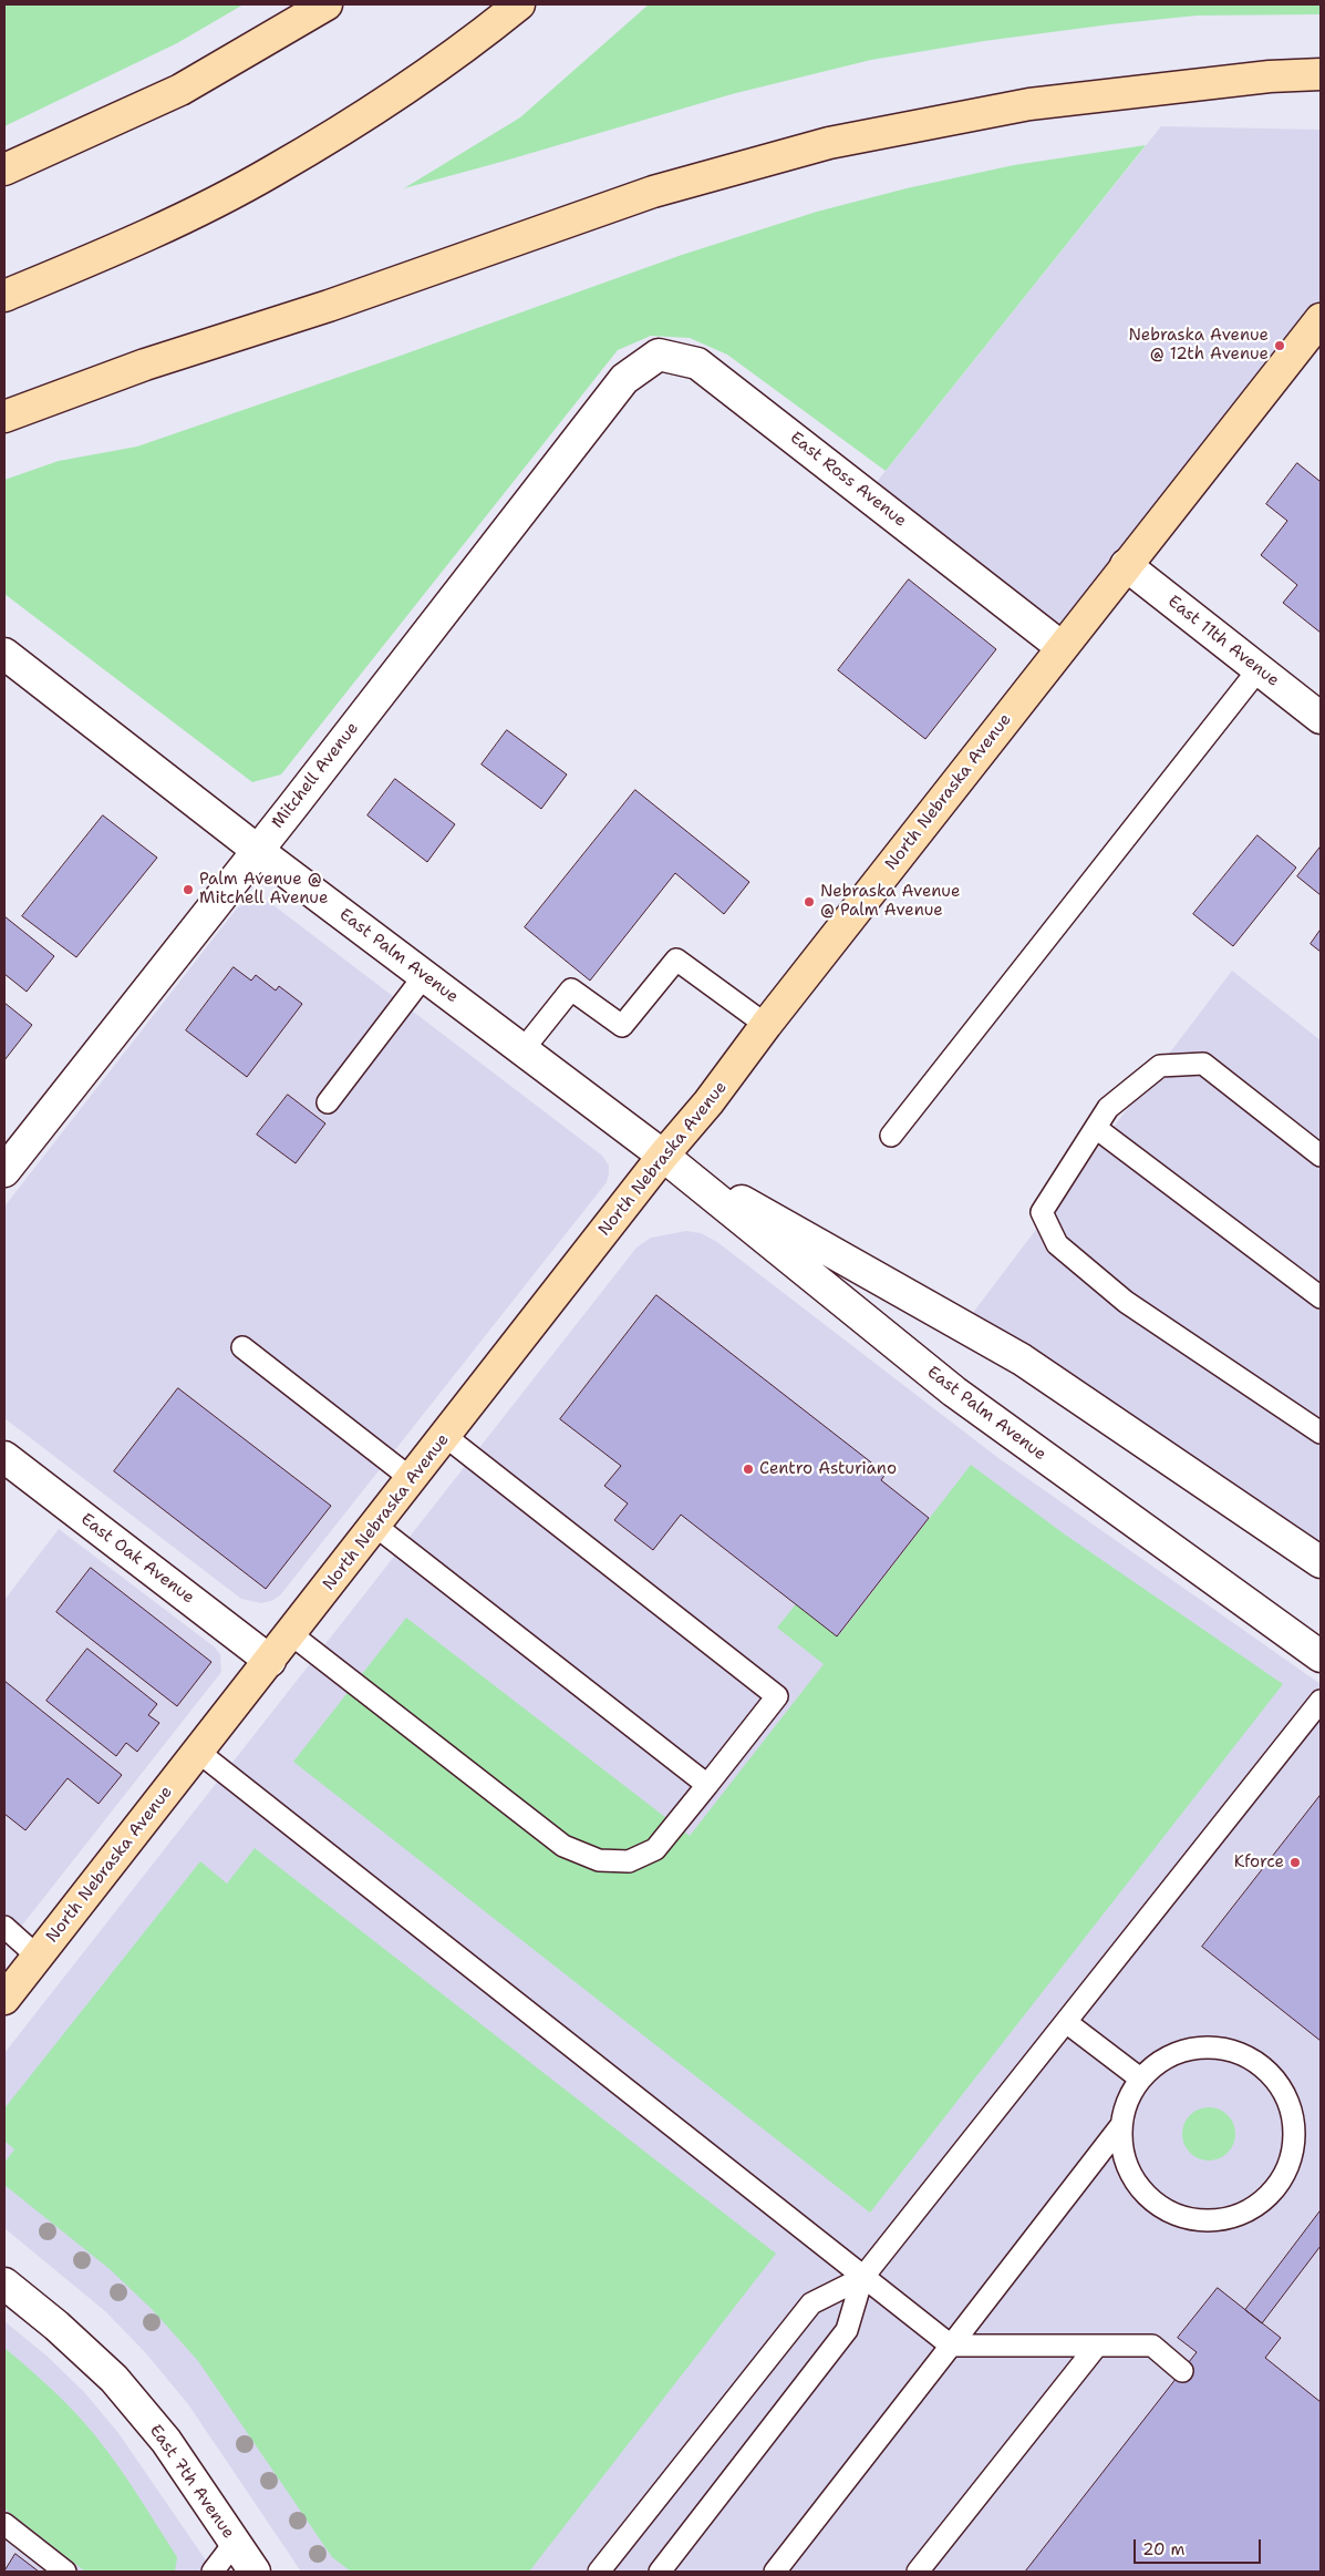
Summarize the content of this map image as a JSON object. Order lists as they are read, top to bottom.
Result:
{
  "streets": {
    "main road": ["North Nebraska Avenue"],
    "street": [
      "East Ross Avenue",
      "East 11th Avenue",
      "Mitchell Avenue",
      "East Palm Avenue",
      "East Oak Avenue",
      "East 7th Avenue"
    ]
  },
  "crossings": [
    ["East Ross Avenue", "Mitchell Avenue"],
    ["East Ross Avenue", "North Nebraska Avenue"],
    ["East 11th Avenue", "North Nebraska Avenue"],
    ["Mitchell Avenue", "East Palm Avenue"],
    ["North Nebraska Avenue", "East Palm Avenue"],
    ["North Nebraska Avenue", "East Oak Avenue"]
  ],
  "places": [
    "Nebraska Avenue @ 12th Avenue",
    "Palm Avenue @ Mitchell Avenue",
    "Nebraska Avenue @ Palm Avenue",
    "Centro Asturiano",
    "Kforce"
  ],
  "scale_bar": "20 m"
}
